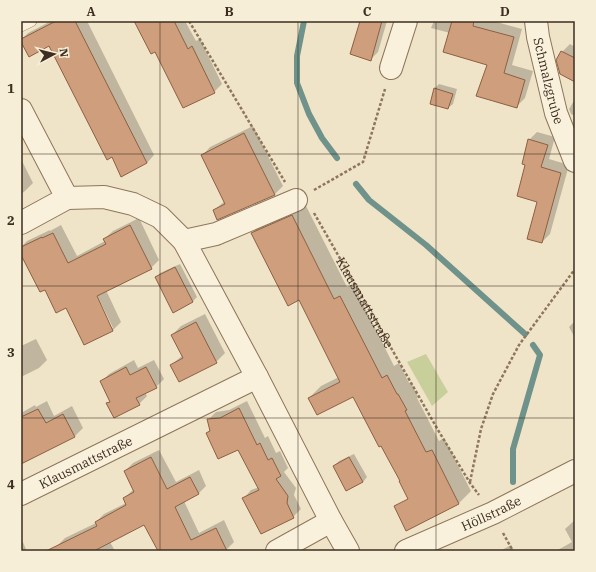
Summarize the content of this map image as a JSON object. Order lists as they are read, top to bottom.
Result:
{
  "streets": {
    "street": ["Schmalzgrube", "Klausmattstraße", "Höllstraße"]
  },
  "crossings": [
    ["Klausmattstraße", "Höllstraße"]
  ],
  "north": "right",
  "grid": {
    "columns": [
      "A",
      "B",
      "C",
      "D"
    ],
    "rows": [
      "1",
      "2",
      "3",
      "4"
    ]
  }
}
